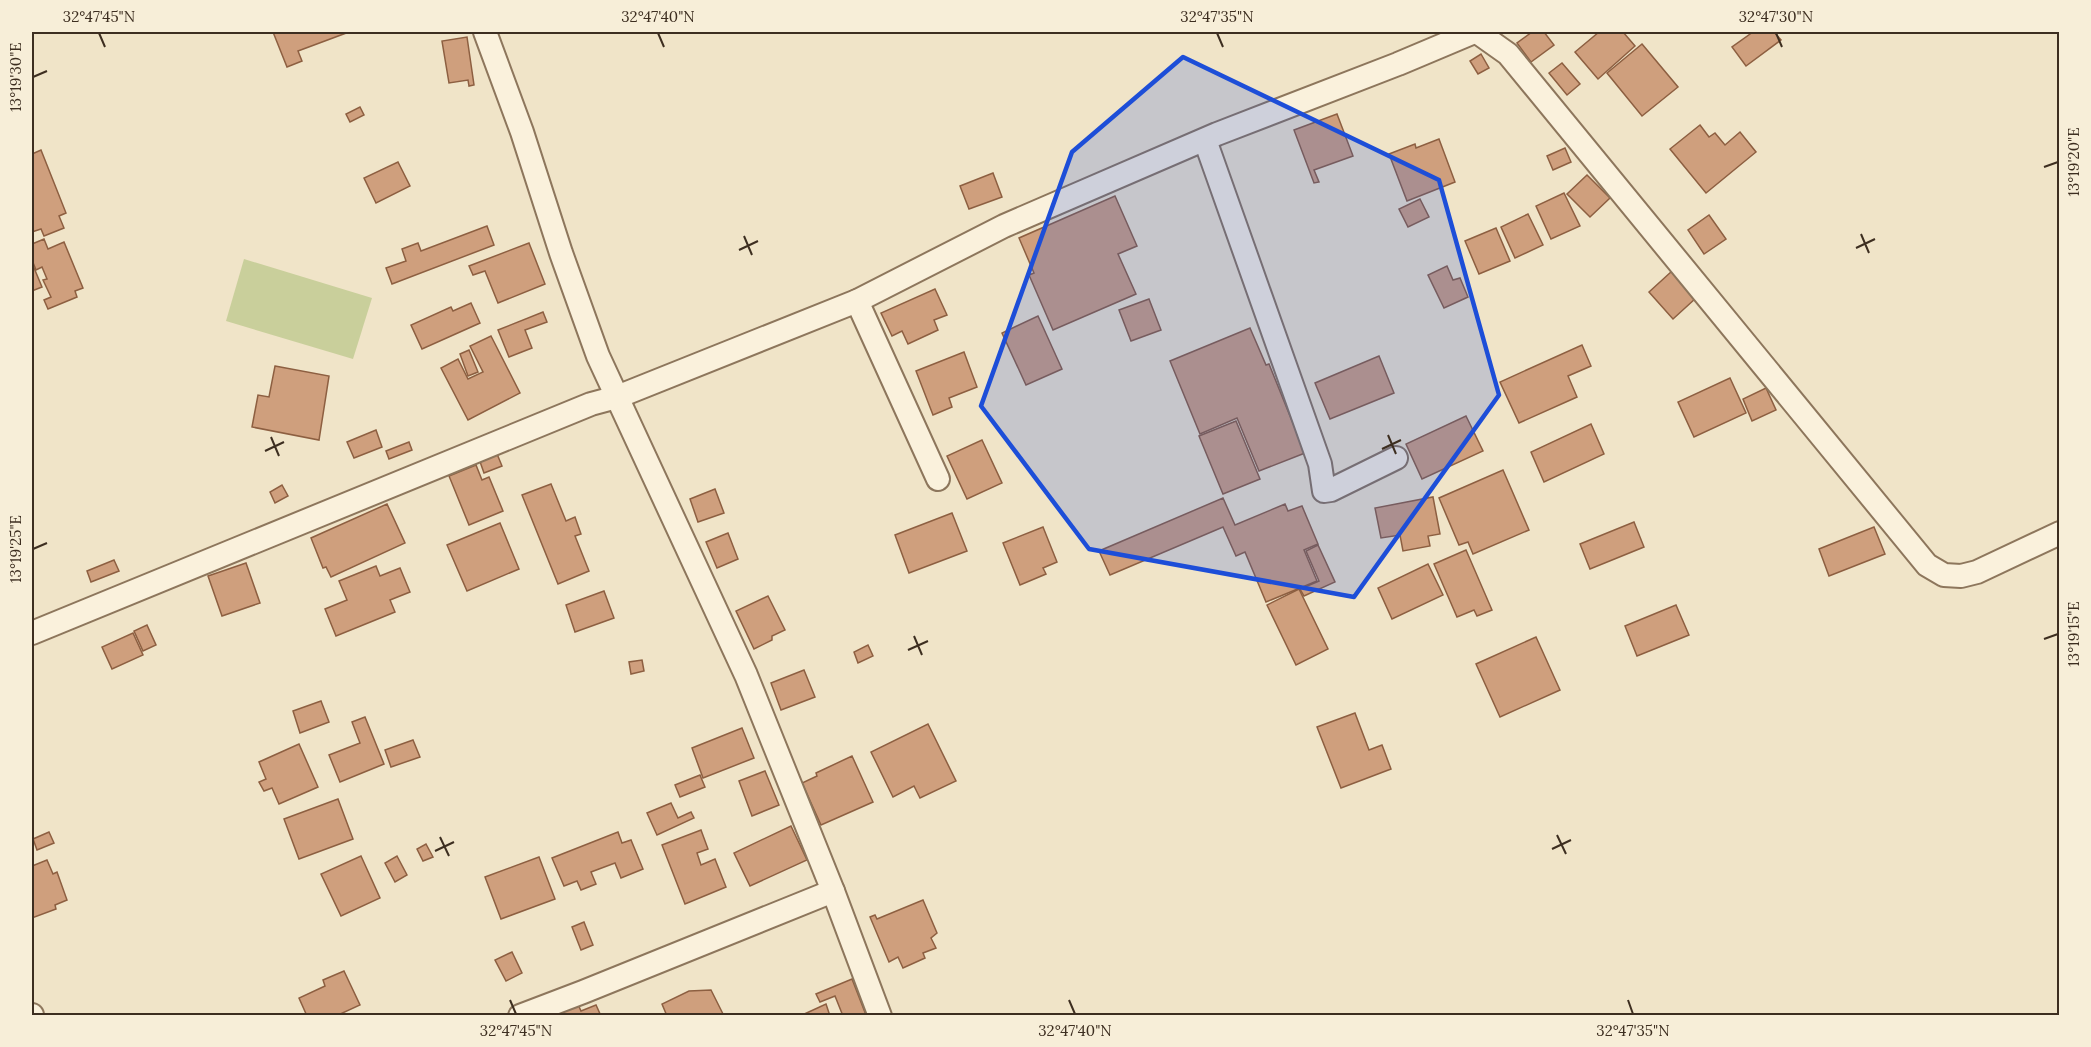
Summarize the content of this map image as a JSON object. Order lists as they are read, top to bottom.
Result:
{
  "coordinates": [
    "32°47'45\"N",
    "32°47'40\"N",
    "32°47'35\"N",
    "32°47'30\"N",
    "13°19'30\"E",
    "13°19'20\"E",
    "13°19'25\"E",
    "13°19'15\"E"
  ]
}
